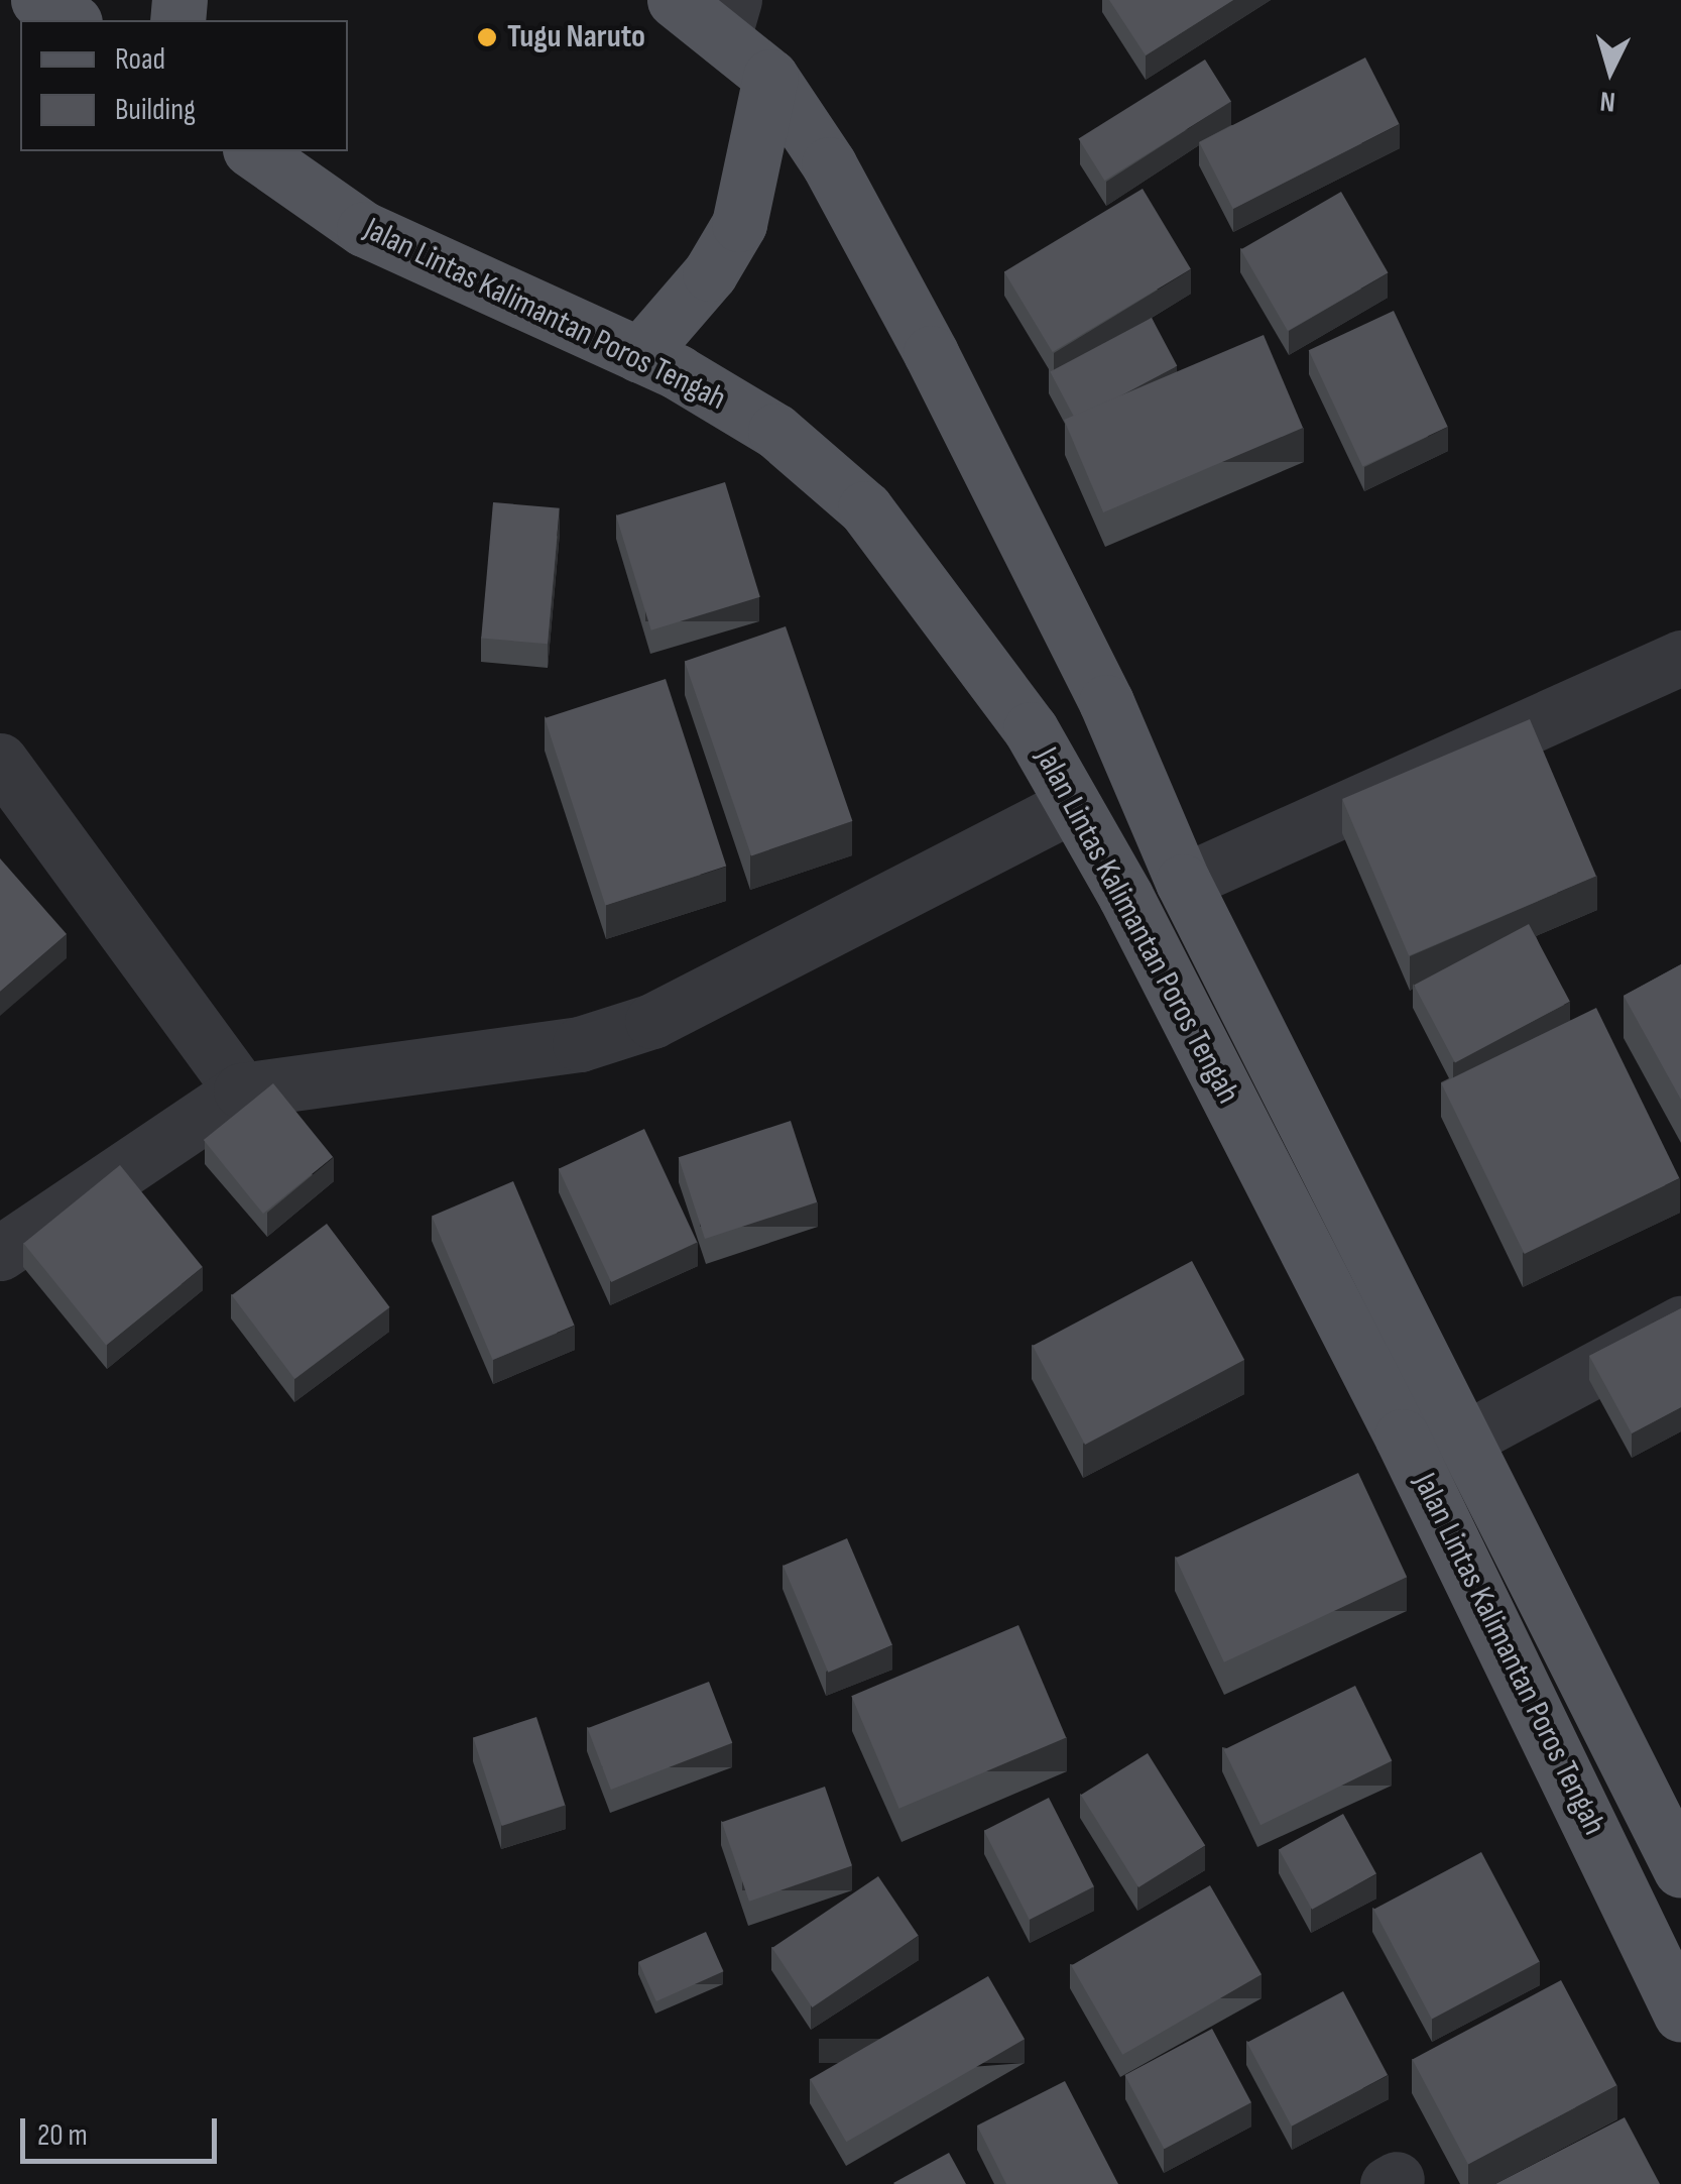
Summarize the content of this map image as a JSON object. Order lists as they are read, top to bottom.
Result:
{
  "streets": {
    "main road": ["Jalan Lintas Kalimantan Poros Tengah"]
  },
  "places": ["Tugu Naruto"],
  "legend": ["Road", "Building"],
  "scale_bar": "20 m",
  "north": "bottom"
}
